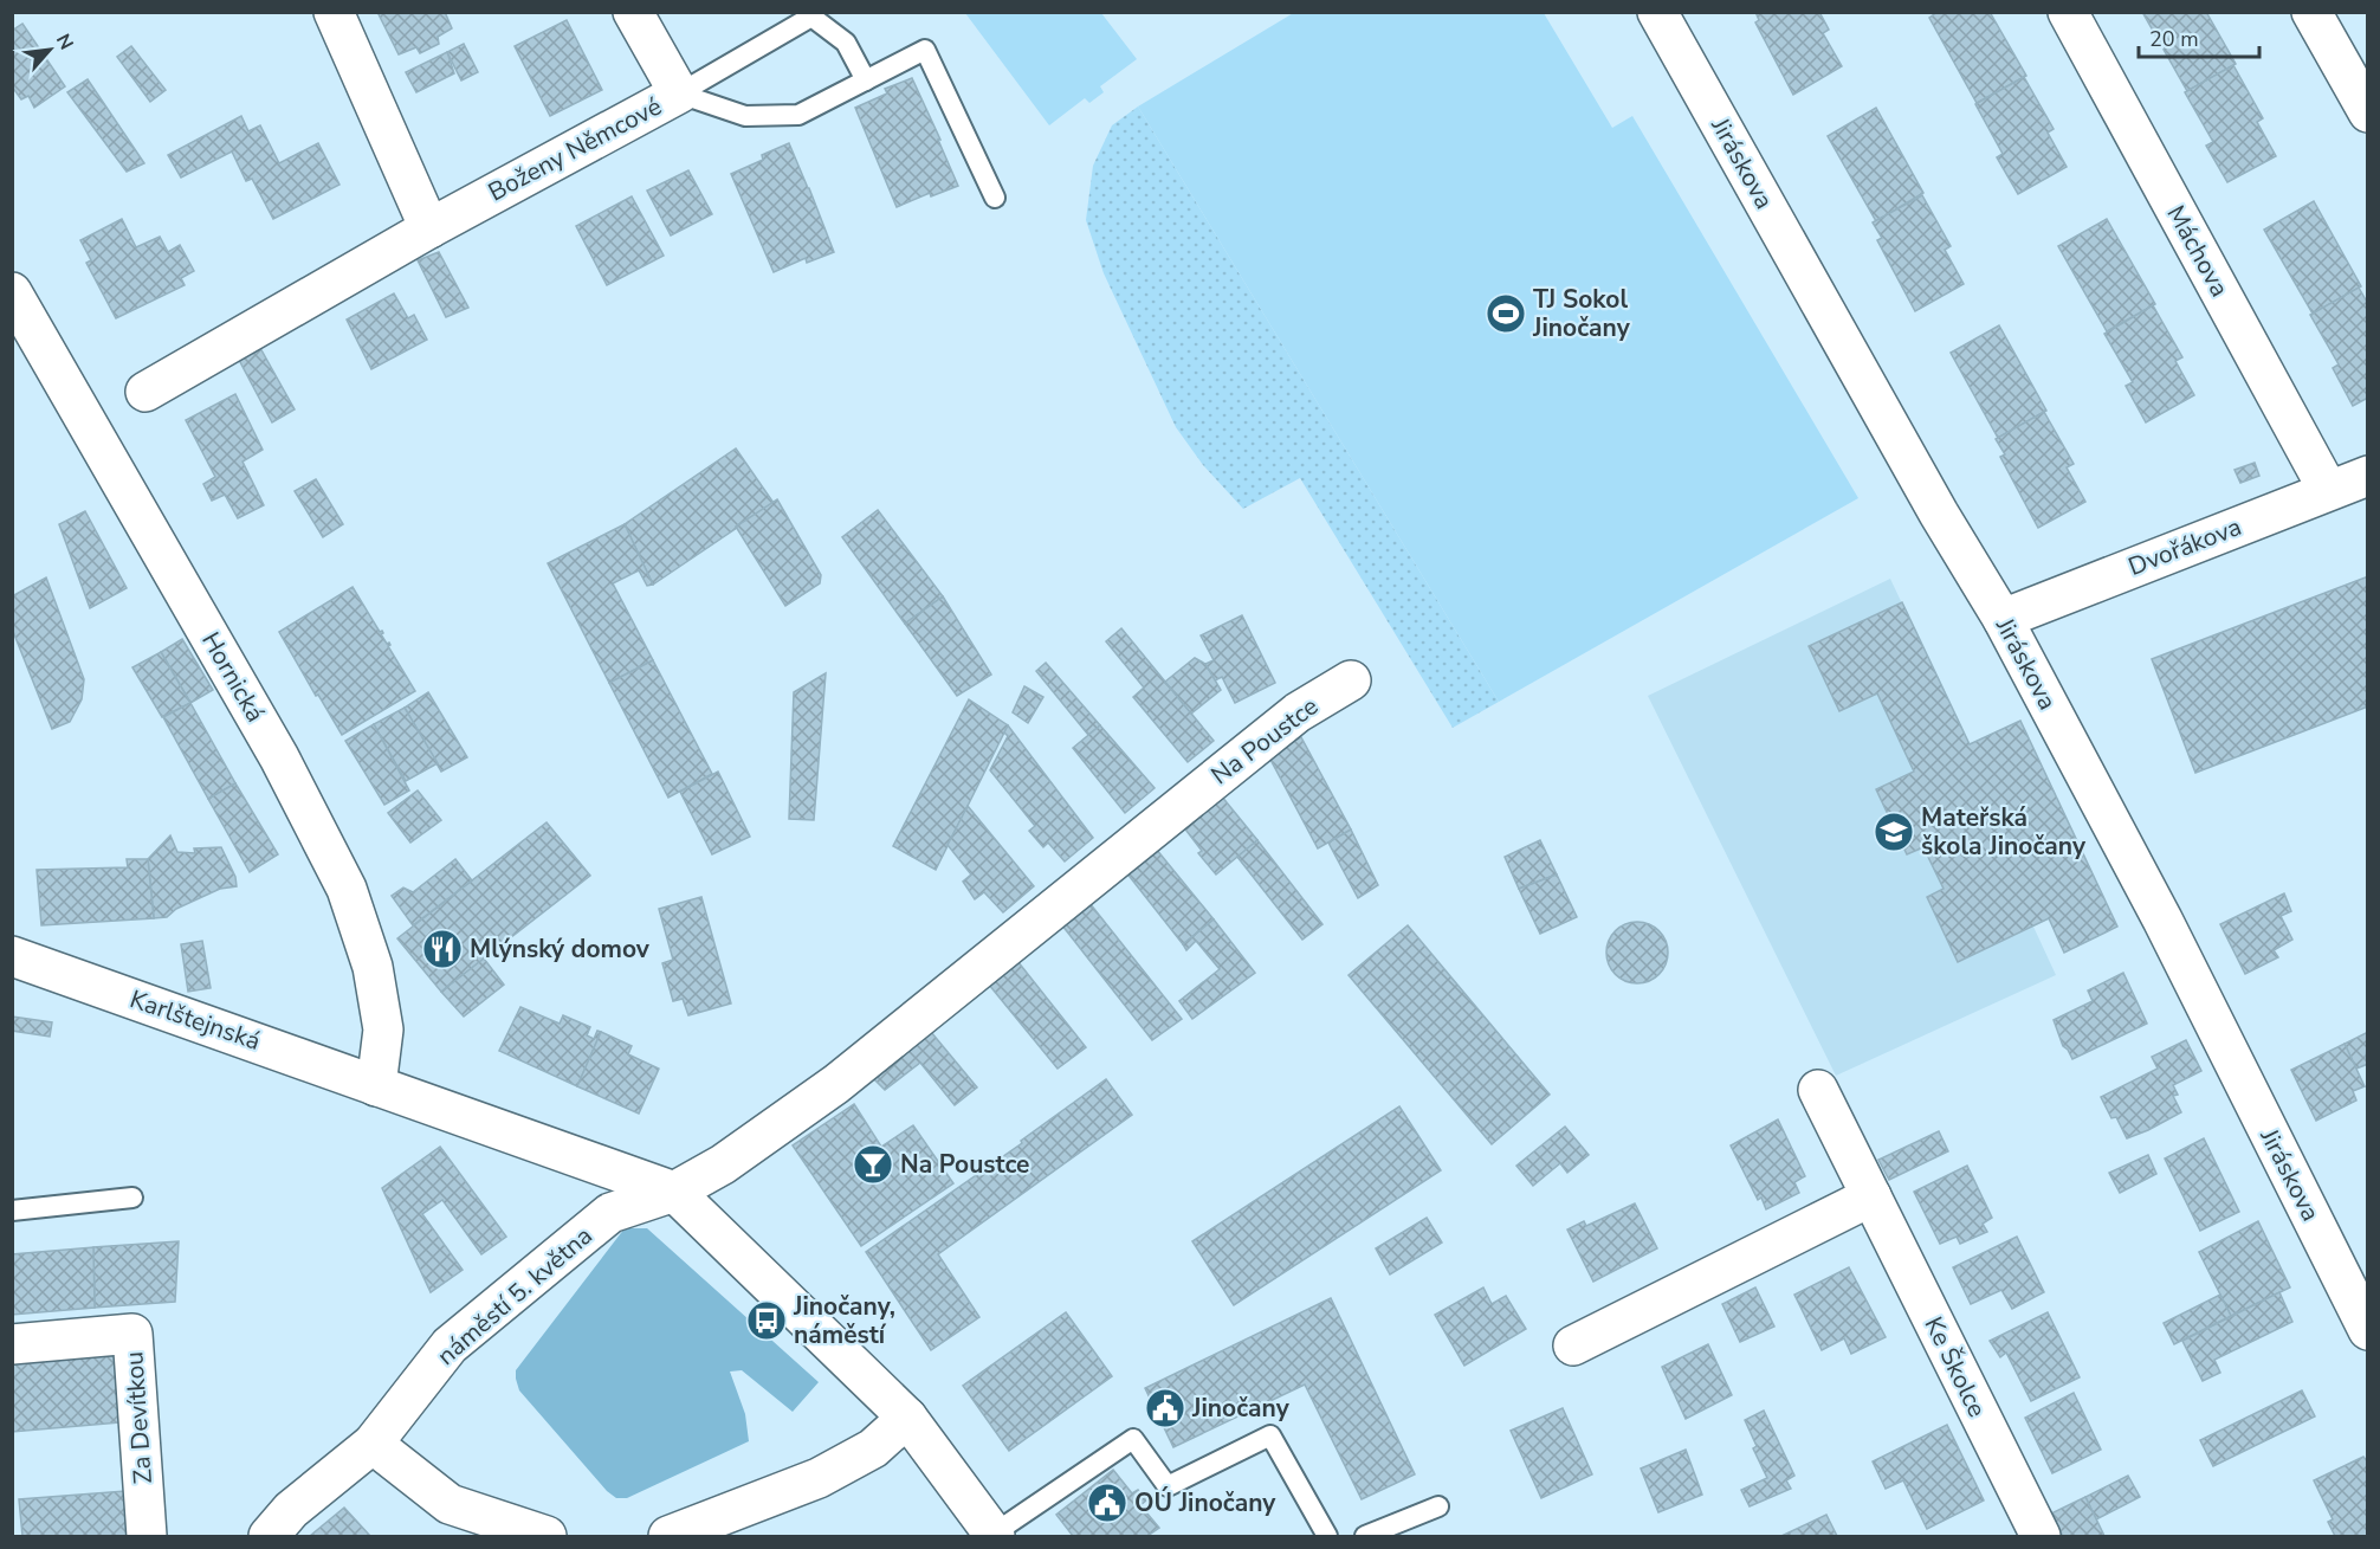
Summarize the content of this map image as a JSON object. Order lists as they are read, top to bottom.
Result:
{
  "streets": {
    "street": [
      "Boženy Němcové",
      "Jiráskova",
      "Máchova",
      "Dvořákova",
      "Hornická",
      "Na Poustce",
      "Karlštejnská",
      "náměstí 5. května",
      "Ke Školce",
      "Za Devítkou"
    ]
  },
  "crossings": [
    ["Jiráskova", "Dvořákova"],
    ["Máchova", "Dvořákova"],
    ["Hornická", "Karlštejnská"],
    ["Na Poustce", "náměstí 5. května"]
  ],
  "places": {
    "sports": ["TJ Sokol Jinočany"],
    "school or university": ["Mateřská škola Jinočany"],
    "restaurant": ["Mlýnský domov"],
    "bar": ["Na Poustce"],
    "bus stop": ["Jinočany, náměstí"],
    "public building": ["Jinočany", "OÚ Jinočany"]
  },
  "scale_bar": "20 m",
  "north": "top right"
}
